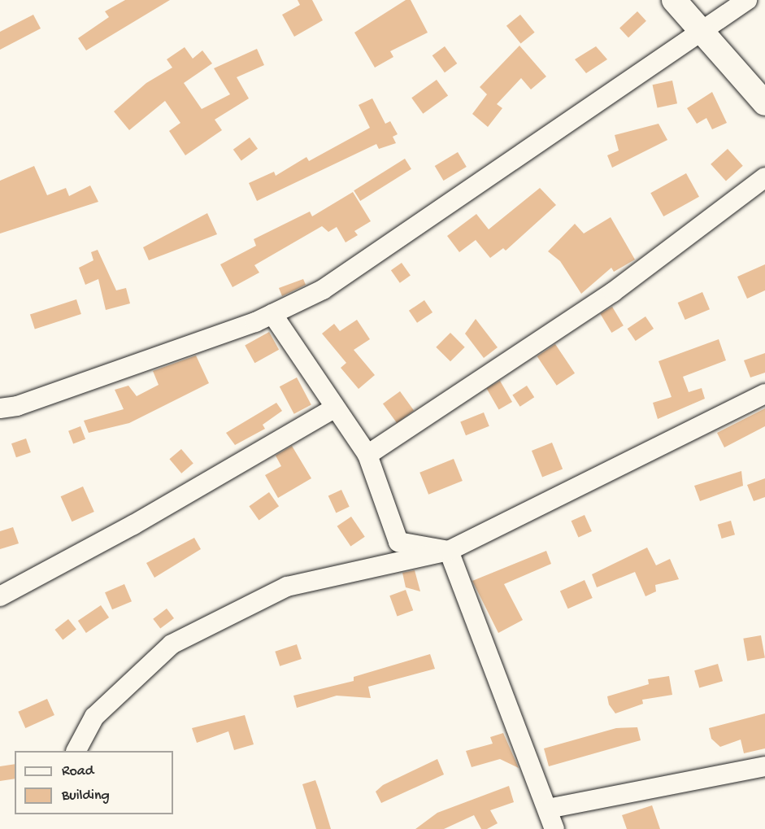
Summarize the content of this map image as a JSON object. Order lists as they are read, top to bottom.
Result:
{
  "legend": ["Road", "Building"]
}
